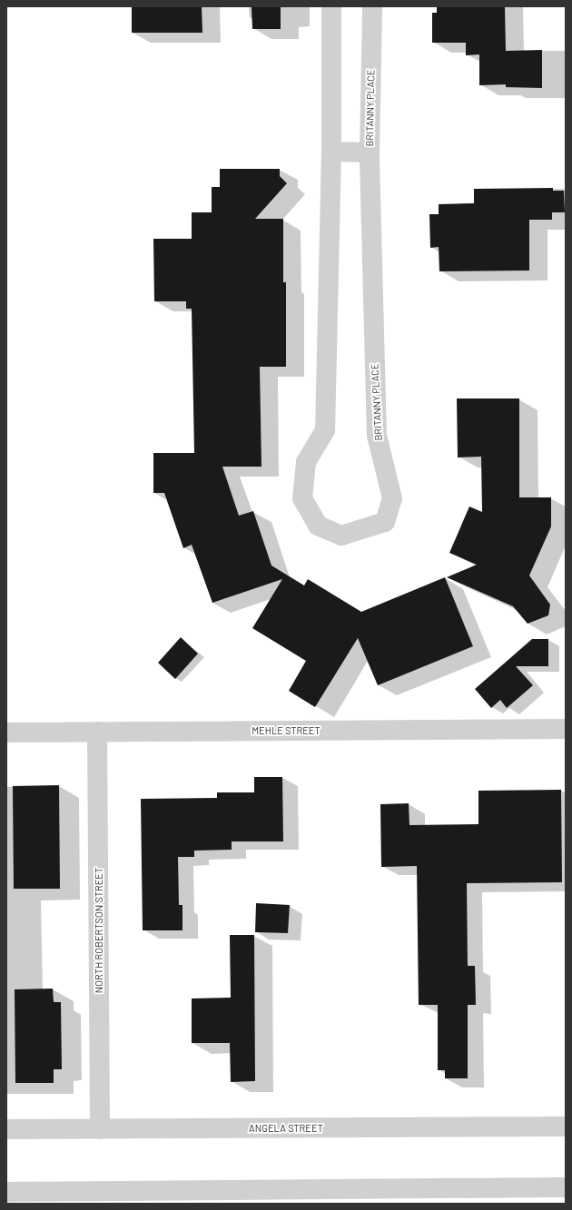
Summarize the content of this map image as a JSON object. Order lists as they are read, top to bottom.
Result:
{
  "streets": {
    "street": [
      "BRITANNY PLACE",
      "MEHLE STREET",
      "NORTH ROBERTSON STREET",
      "ANGELA STREET"
    ]
  },
  "crossings": [
    ["MEHLE STREET", "NORTH ROBERTSON STREET"],
    ["NORTH ROBERTSON STREET", "ANGELA STREET"]
  ]
}
